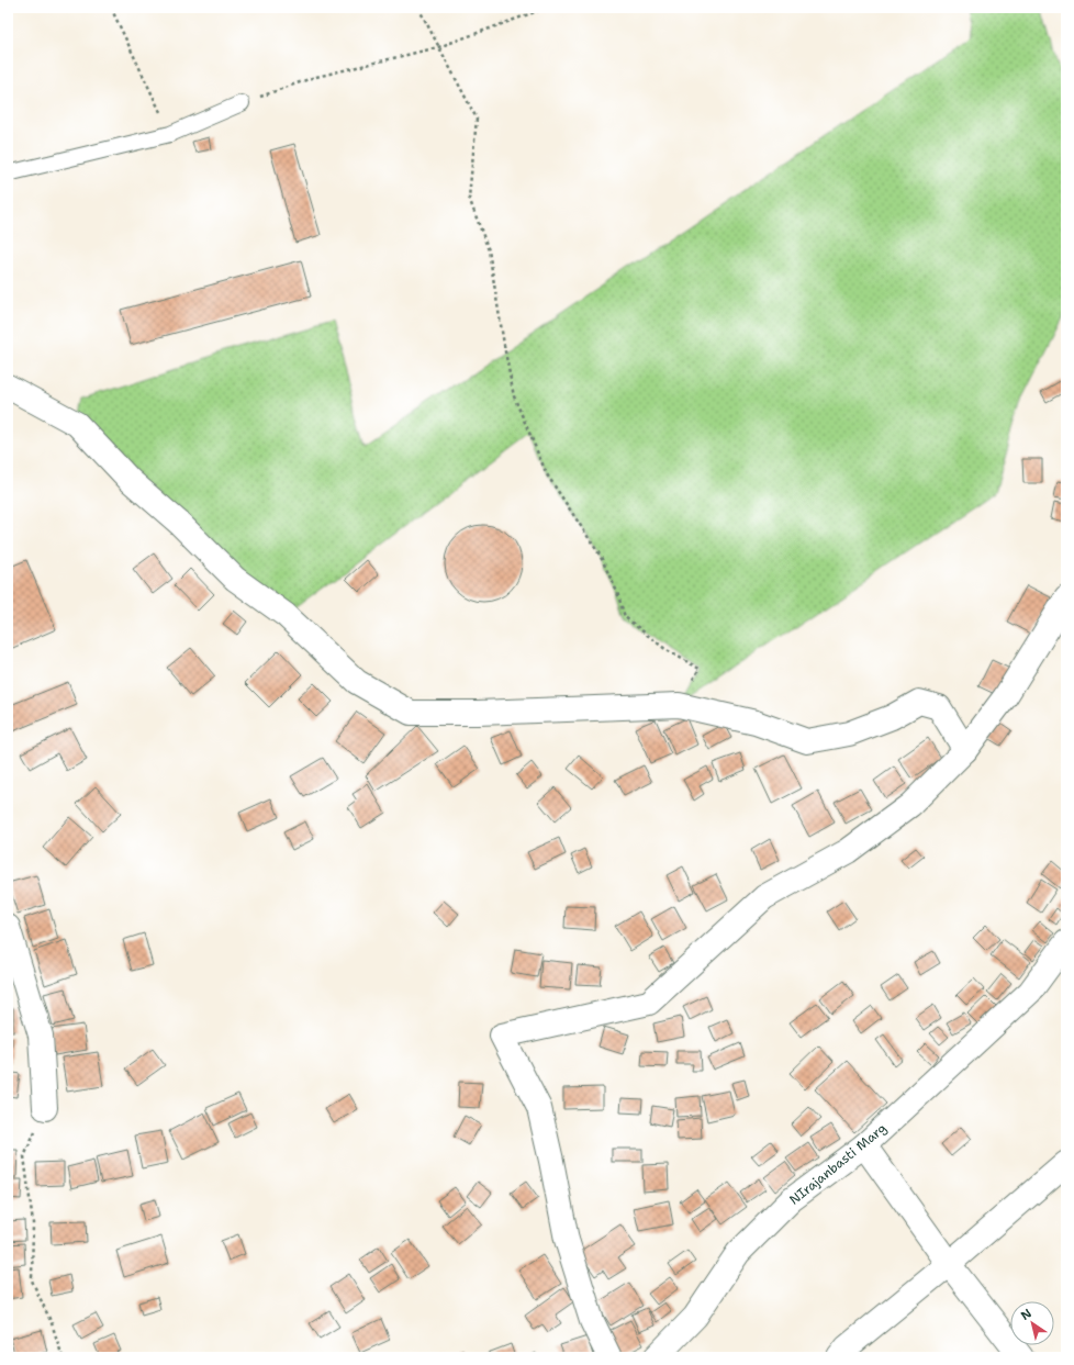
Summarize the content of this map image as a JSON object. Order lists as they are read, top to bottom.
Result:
{
  "streets": {
    "street": ["NIrajanbasti Marg"]
  },
  "north": "top left"
}
